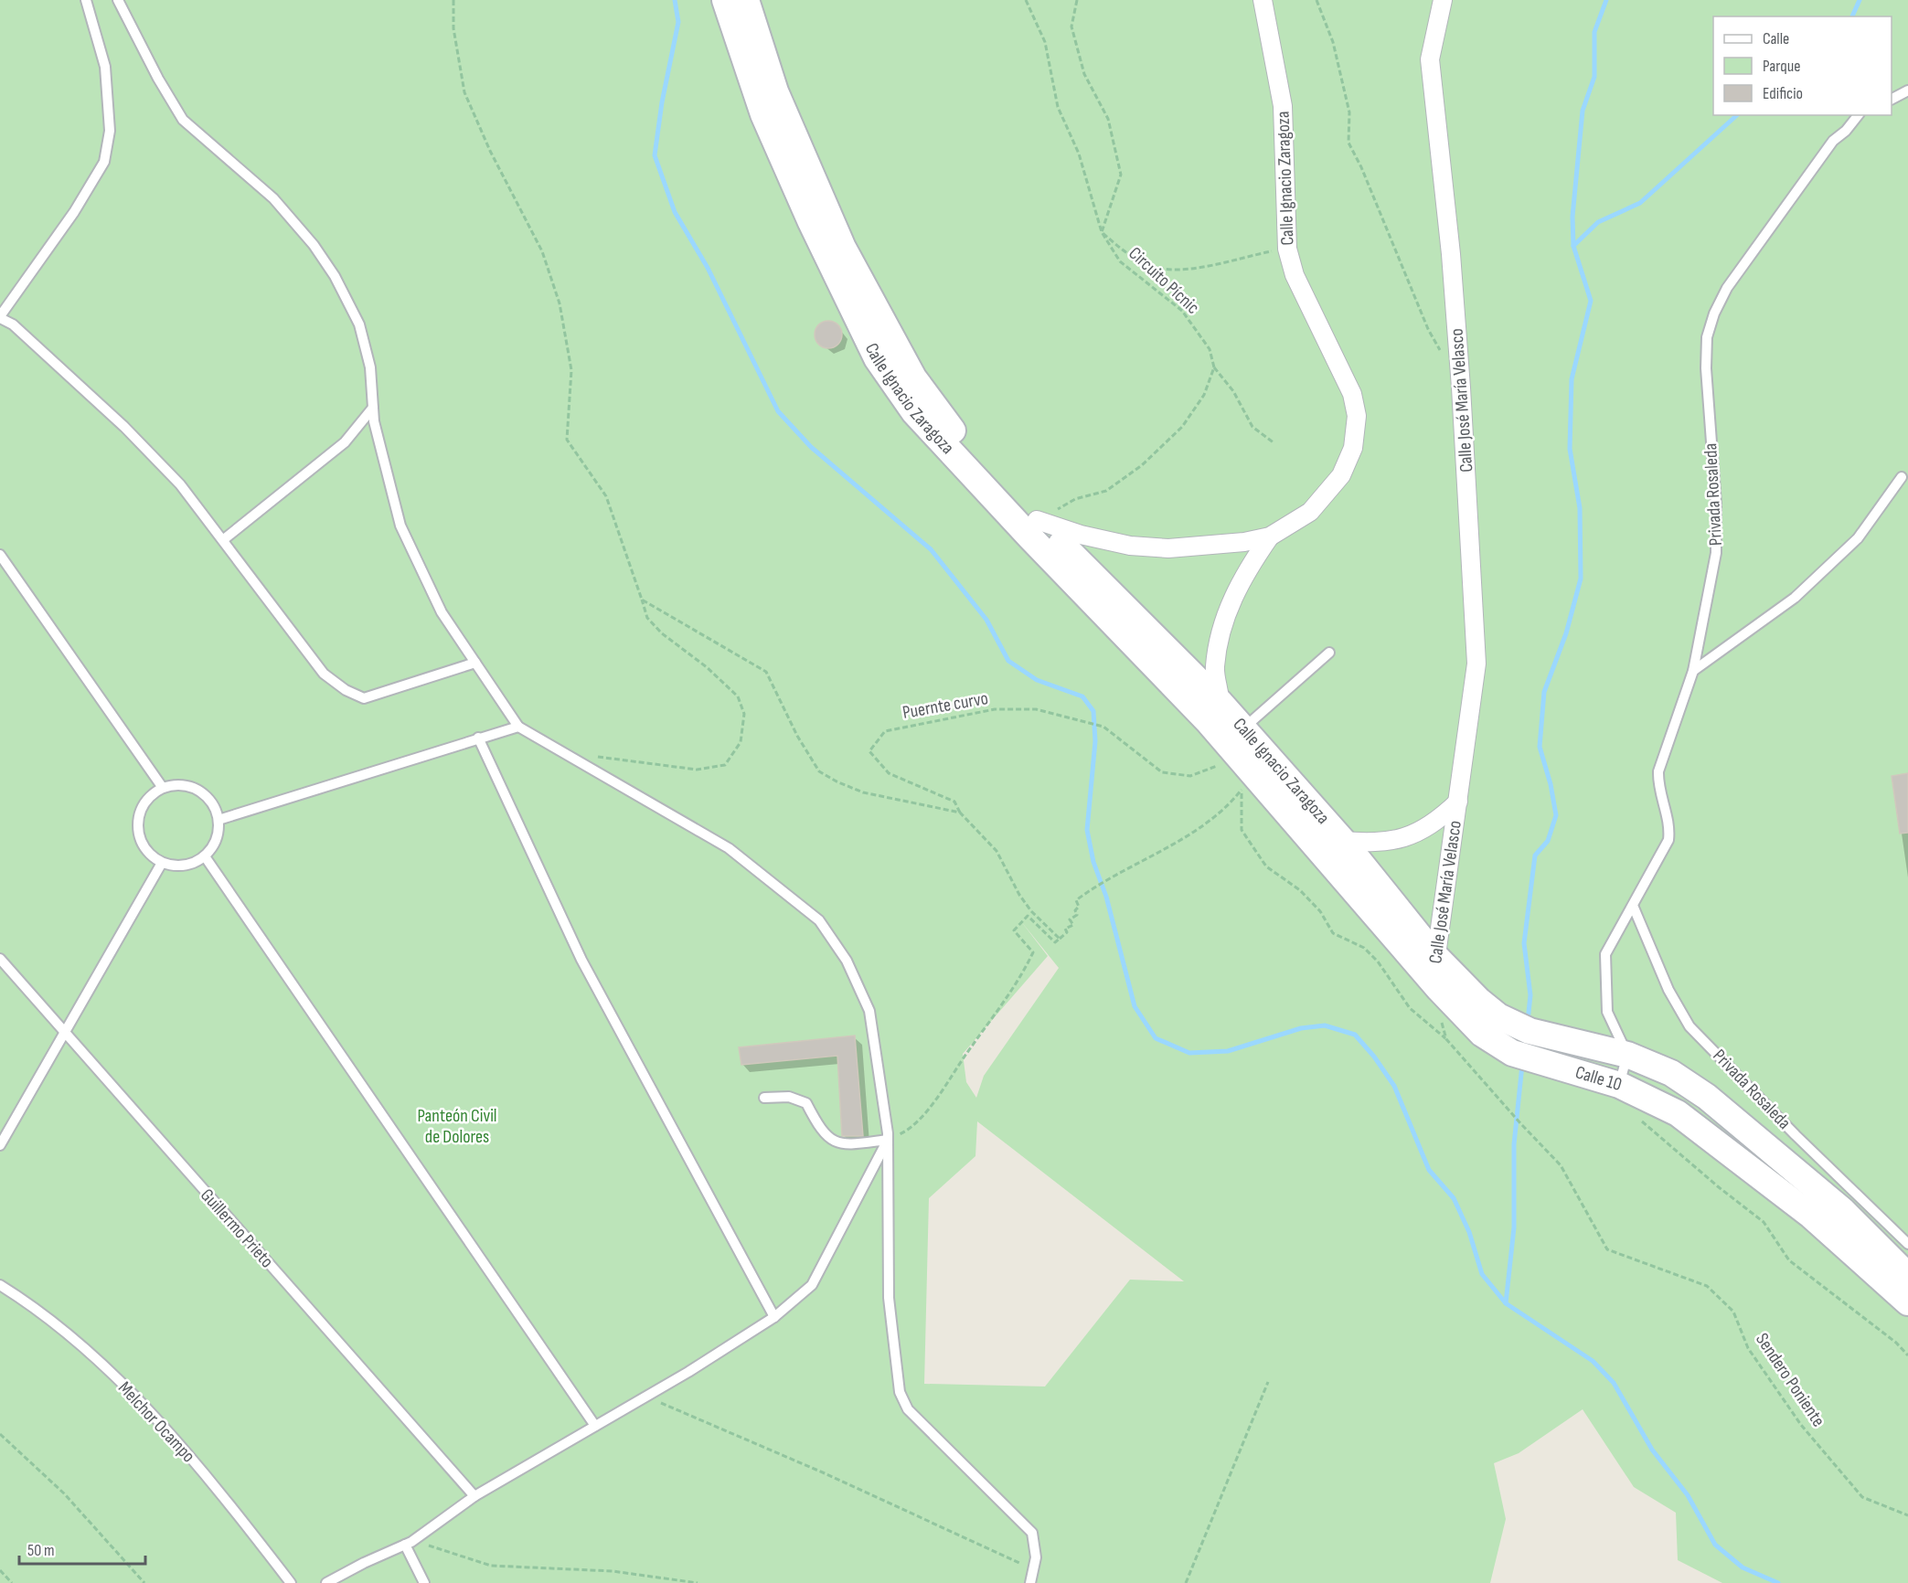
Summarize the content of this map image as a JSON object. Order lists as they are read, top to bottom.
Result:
{
  "streets": {
    "street": ["Calle Ignacio Zaragoza", "Calle José María Velasco", "Calle 10"],
    "lane": ["Privada Rosaleda", "Guillermo Prieto", "Melchor Ocampo"],
    "path": ["Circuito Pícnic", "Puernte curvo", "Sendero Poniente"]
  },
  "crossings": [
    ["Calle Ignacio Zaragoza", "Circuito Pícnic"],
    ["Calle Ignacio Zaragoza", "Calle José María Velasco"],
    ["Calle Ignacio Zaragoza", "Puernte curvo"],
    ["Calle Ignacio Zaragoza", "Calle 10"],
    ["Calle José María Velasco", "Calle 10"],
    ["Calle José María Velasco", "Sendero Poniente"],
    ["Privada Rosaleda", "Calle 10"],
    ["Calle 10", "Sendero Poniente"]
  ],
  "parks": ["Panteón Civil de Dolores"],
  "legend": ["Calle", "Parque", "Edificio"],
  "scale_bar": "50 m"
}
